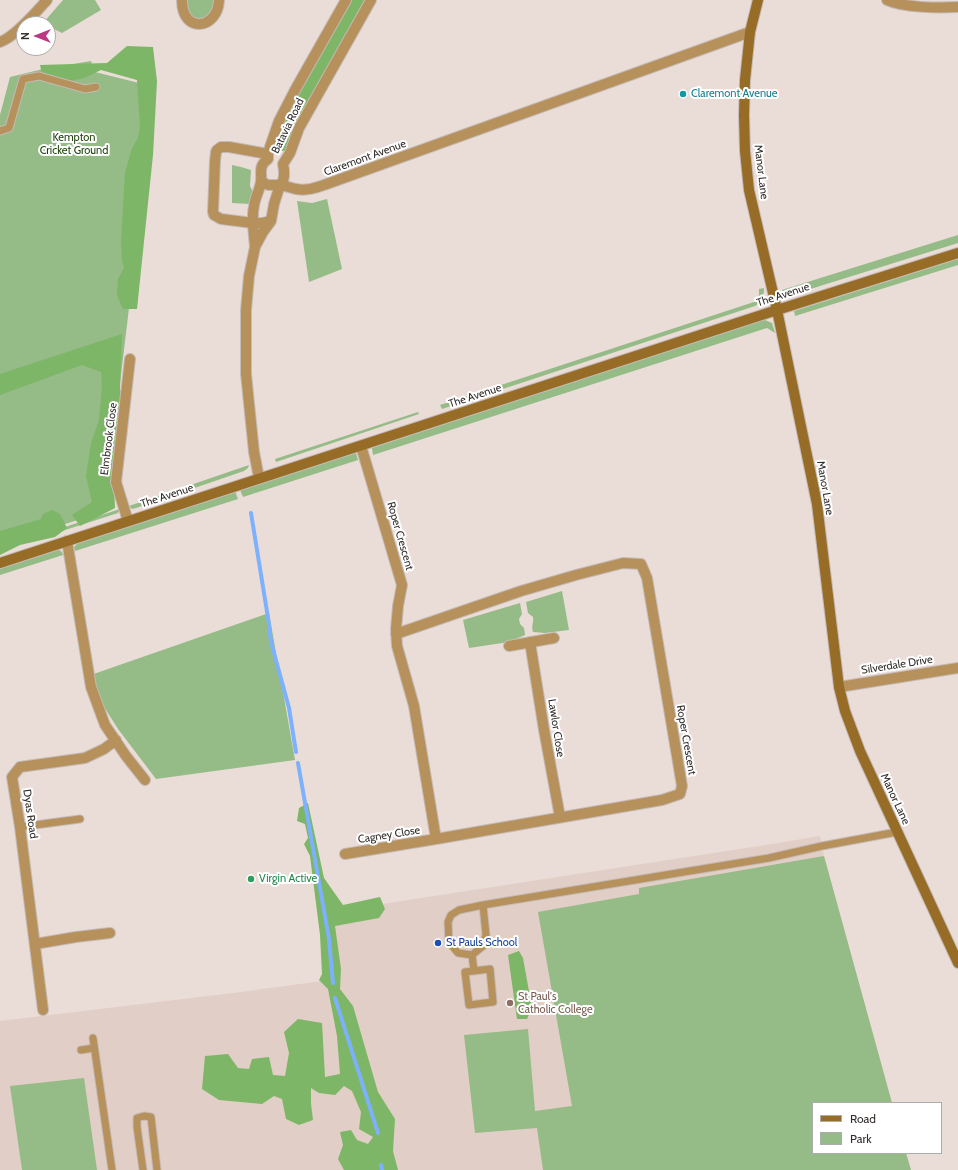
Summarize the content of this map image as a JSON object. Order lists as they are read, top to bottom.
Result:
{
  "streets": {
    "street": [
      "Batavia Road",
      "Claremont Avenue",
      "Manor Lane",
      "The Avenue",
      "Elmbrook Close",
      "Roper Crescent",
      "Silverdale Drive",
      "Lawlor Close",
      "Dyas Road",
      "Cagney Close"
    ]
  },
  "crossings": [
    ["Batavia Road", "Claremont Avenue"],
    ["Batavia Road", "The Avenue"],
    ["Claremont Avenue", "Manor Lane"],
    ["Manor Lane", "The Avenue"],
    ["Manor Lane", "Silverdale Drive"],
    ["The Avenue", "Elmbrook Close"],
    ["The Avenue", "Roper Crescent"],
    ["Roper Crescent", "Lawlor Close"],
    ["Roper Crescent", "Cagney Close"]
  ],
  "parks": ["Kempton Cricket Ground"],
  "places": [
    "Claremont Avenue",
    "Virgin Active",
    "St Pauls School",
    "St Paul's Catholic College"
  ],
  "legend": ["Road", "Park"],
  "north": "left"
}
